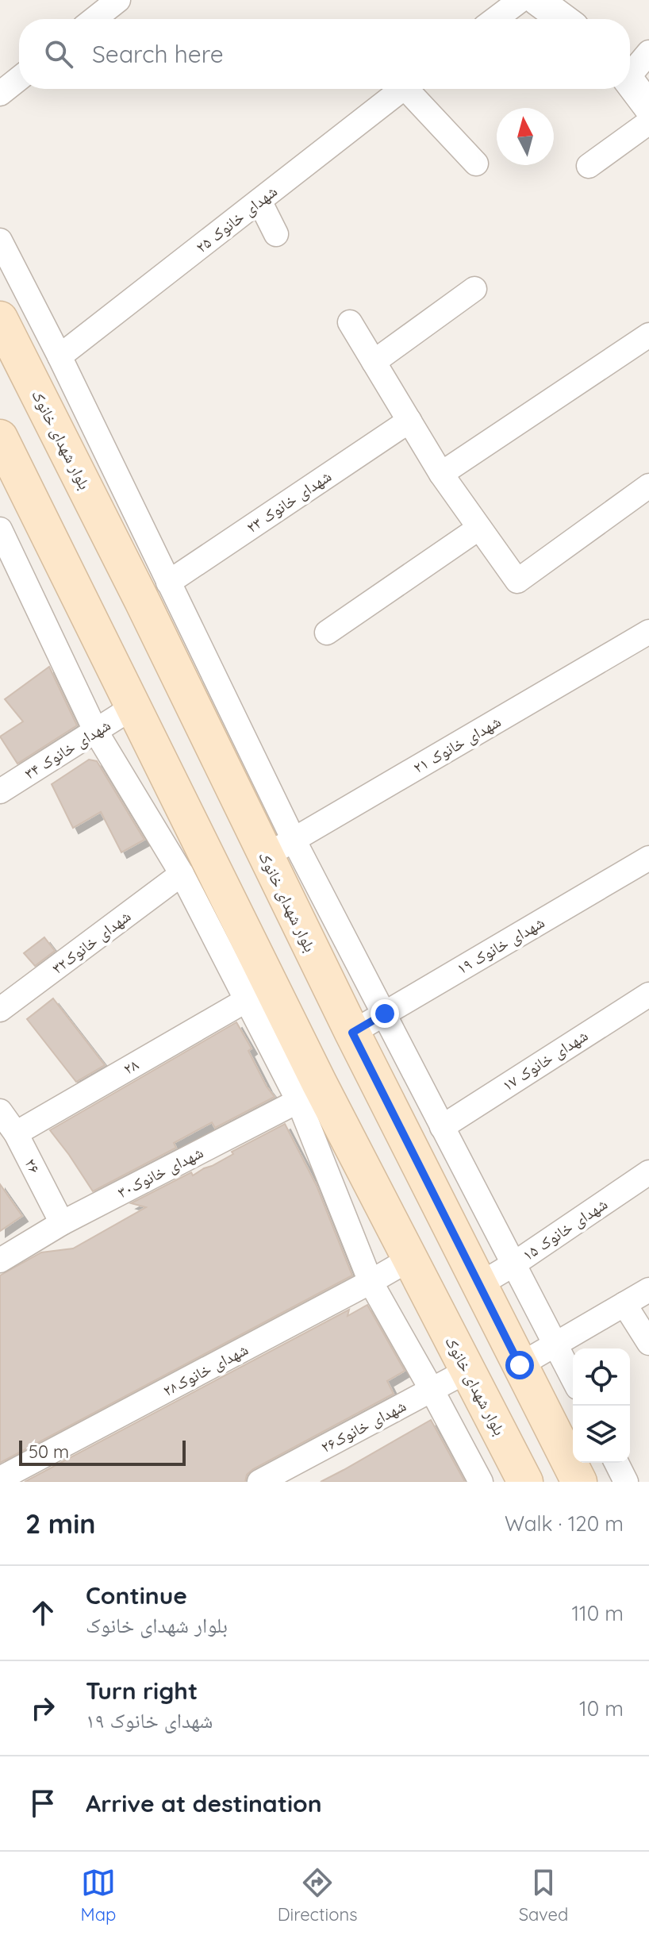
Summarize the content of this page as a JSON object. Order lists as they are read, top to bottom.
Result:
{
  "streets": {
    "main road": ["بلوار شهدای خانوک"],
    "street": [
      "شهدای خانوک ۲۵",
      "شهدای خانوک ۲۳",
      "شهدای خانوک ۲۱",
      "۳۴ شهدای خانوک",
      "شهدای خانوک۳۲",
      "شهدای خانوک ۱۹",
      "شهدای خانوک ۱۷",
      "۲۸",
      "۲۶",
      "شهدای خانوک۳۰",
      "شهدای خانوک ۱۵",
      "شهدای خانوک۲۸",
      "شهدای خانوک۲۶"
    ]
  },
  "crossings": [
    ["بلوار شهدای خانوک", "شهدای خانوک ۲۱"],
    ["بلوار شهدای خانوک", "۳۴ شهدای خانوک"],
    ["بلوار شهدای خانوک", "شهدای خانوک ۱۹"],
    ["بلوار شهدای خانوک", "شهدای خانوک۳۰"],
    ["بلوار شهدای خانوک", "شهدای خانوک ۱۵"],
    ["بلوار شهدای خانوک", "شهدای خانوک۲۸"],
    ["بلوار شهدای خانوک", "شهدای خانوک۲۶"],
    ["۲۸", "۲۶"],
    ["۲۶", "شهدای خانوک۳۰"]
  ],
  "scale_bar": "50 m",
  "north": "top",
  "page": {
    "search": "Search here",
    "scale": "50 m",
    "heading": ["2 min", "Walk · 120 m"],
    "list": [
      ["Continue", "بلوار شهدای خانوک", "110 m"],
      ["Turn right", "شهدای خانوک ۱۹", "10 m"],
      "Arrive at destination"
    ],
    "nav": ["Map", "Directions", "Saved"]
  }
}
